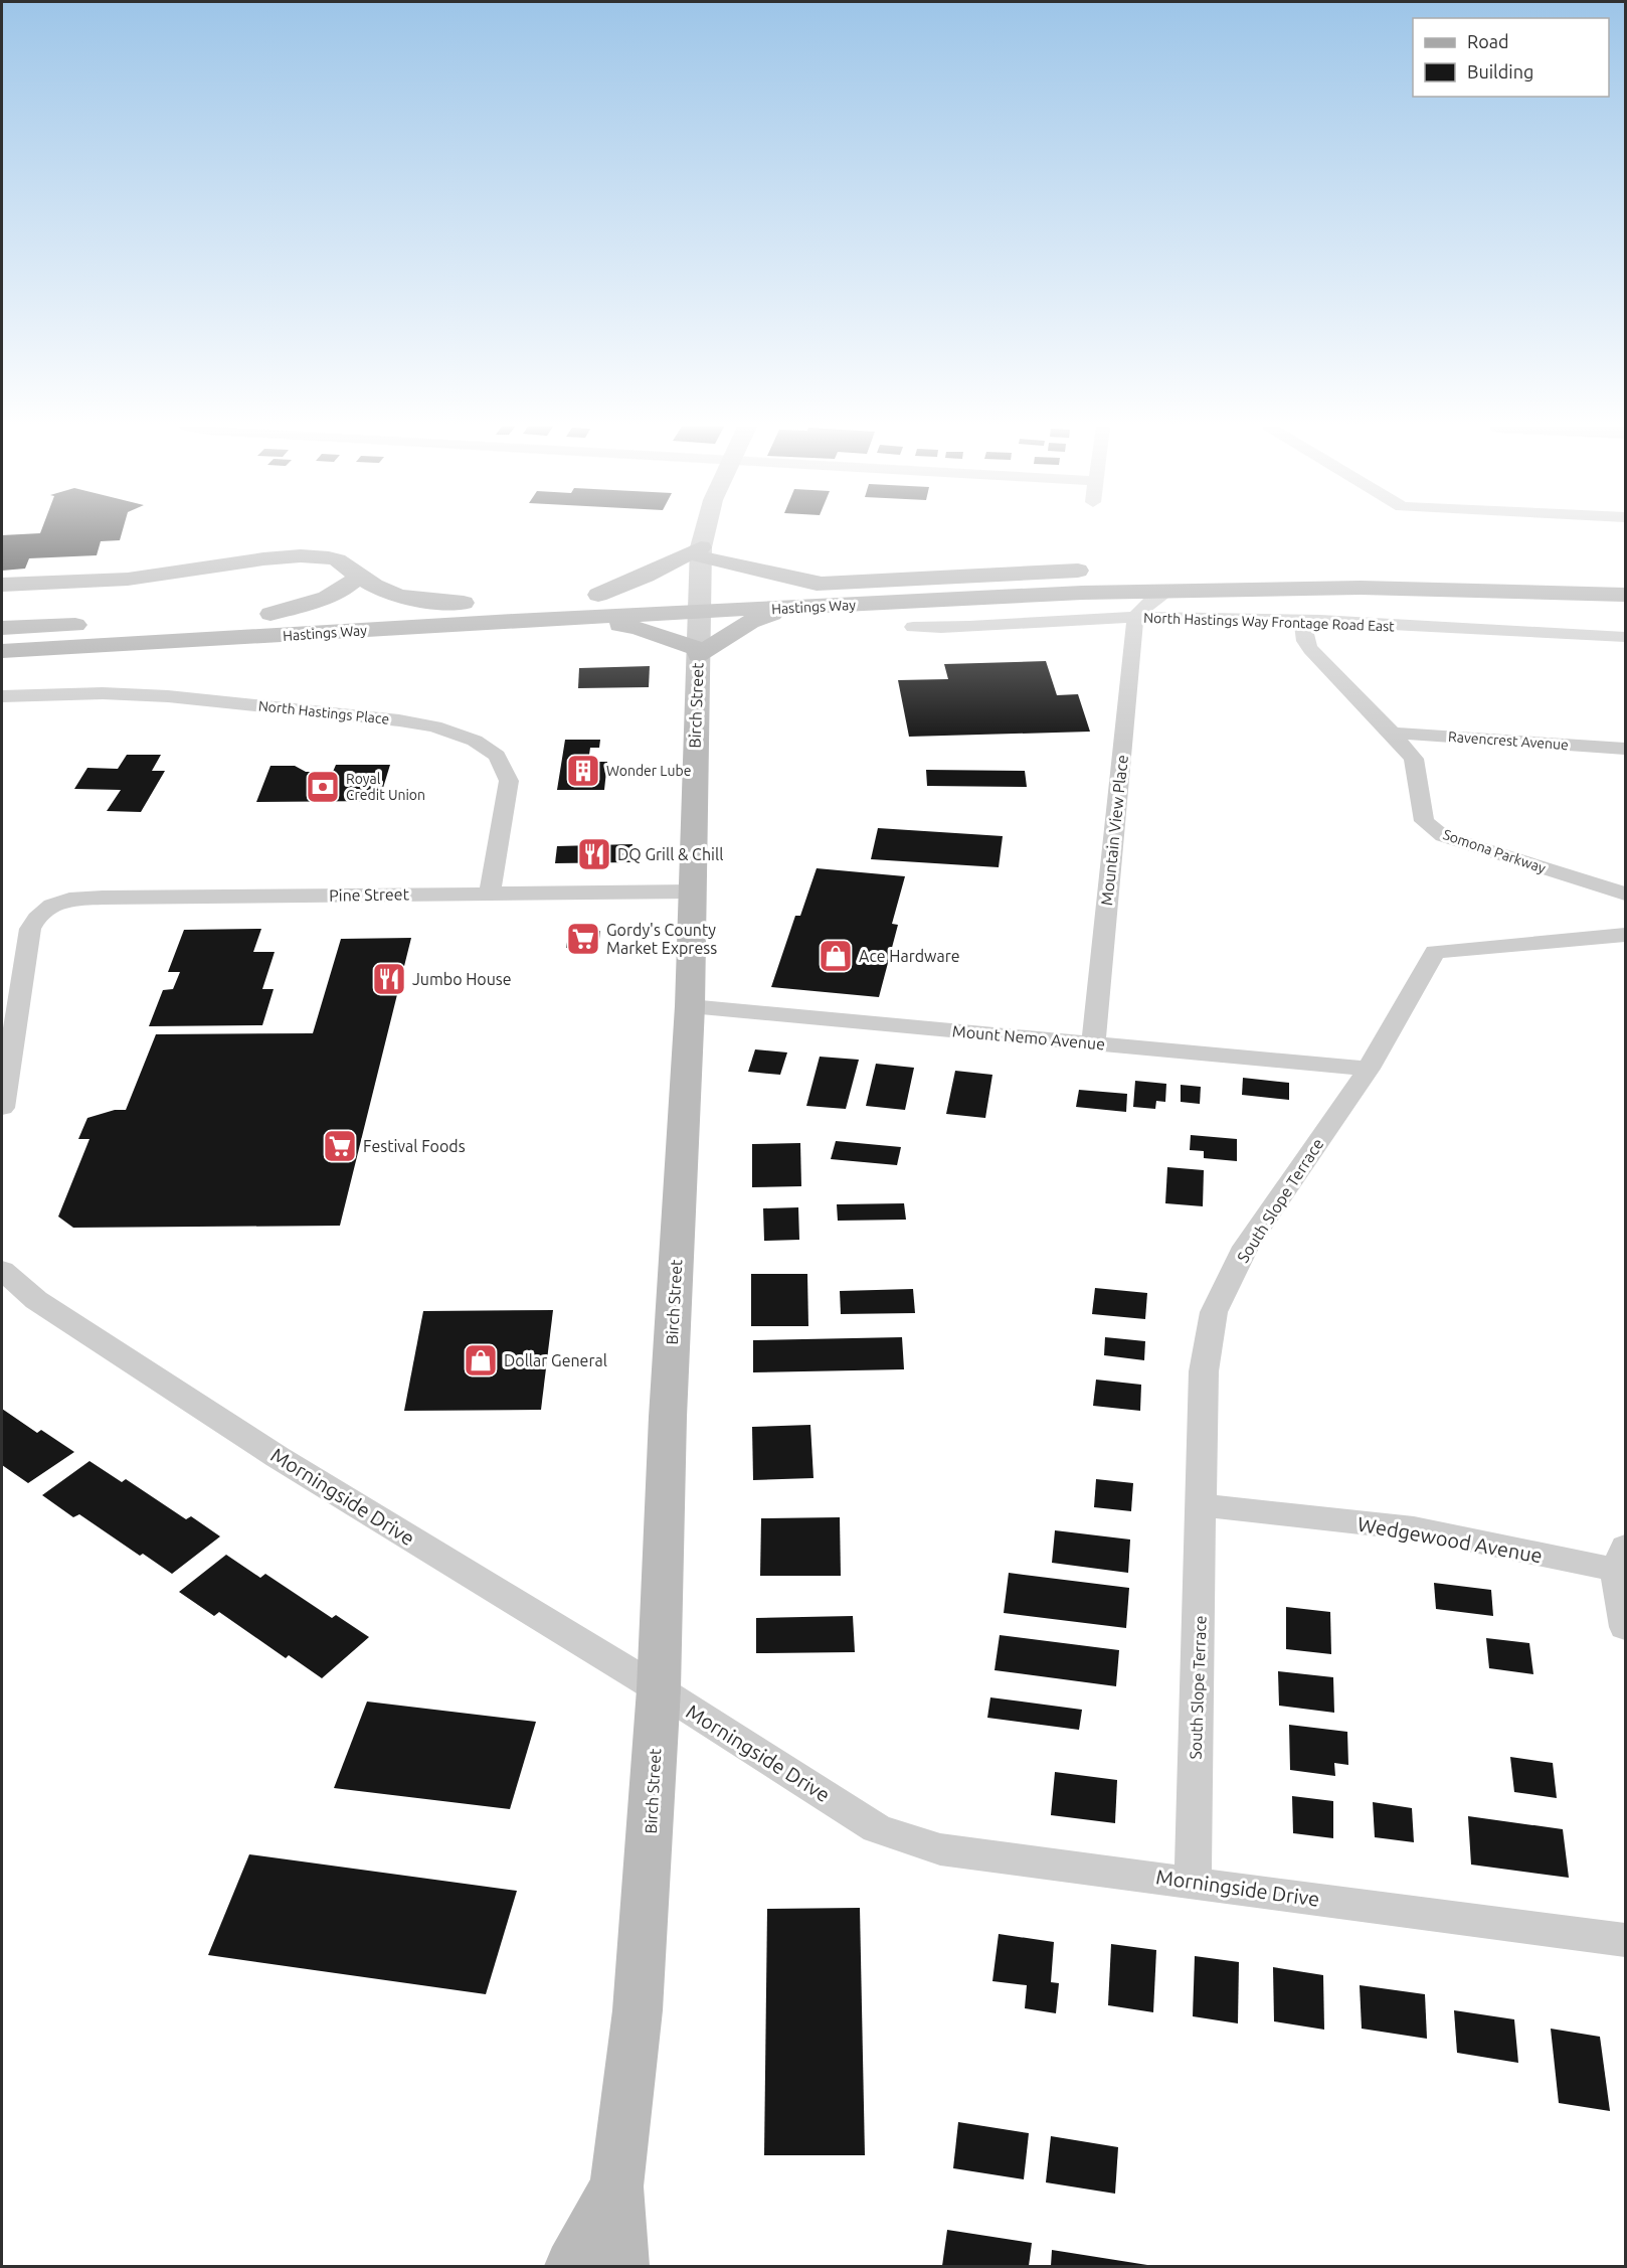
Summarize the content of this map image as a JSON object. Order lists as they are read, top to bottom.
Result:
{
  "streets": {
    "main road": ["Hastings Way", "Birch Street"],
    "street": [
      "North Hastings Way Frontage Road East",
      "North Hastings Place",
      "Ravencrest Avenue",
      "Mountain View Place",
      "Somona Parkway",
      "Pine Street",
      "Mount Nemo Avenue",
      "South Slope Terrace",
      "Morningside Drive",
      "Wedgewood Avenue"
    ]
  },
  "crossings": [
    ["Hastings Way", "Birch Street"],
    ["North Hastings Way Frontage Road East", "Mountain View Place"],
    ["North Hastings Way Frontage Road East", "Somona Parkway"],
    ["Birch Street", "Pine Street"],
    ["Birch Street", "Mount Nemo Avenue"],
    ["Birch Street", "Morningside Drive"],
    ["North Hastings Place", "Pine Street"],
    ["Ravencrest Avenue", "Somona Parkway"],
    ["Mountain View Place", "Mount Nemo Avenue"],
    ["Mount Nemo Avenue", "South Slope Terrace"],
    ["South Slope Terrace", "Morningside Drive"],
    ["South Slope Terrace", "Wedgewood Avenue"]
  ],
  "places": {
    "building": ["Wonder Lube"],
    "bank": ["Royal Credit Union"],
    "restaurant": ["DQ Grill & Chill", "Jumbo House"],
    "supermarket": ["Gordy's County Market Express", "Festival Foods"],
    "shop": ["Ace Hardware", "Dollar General"]
  },
  "legend": ["Road", "Building"]
}
